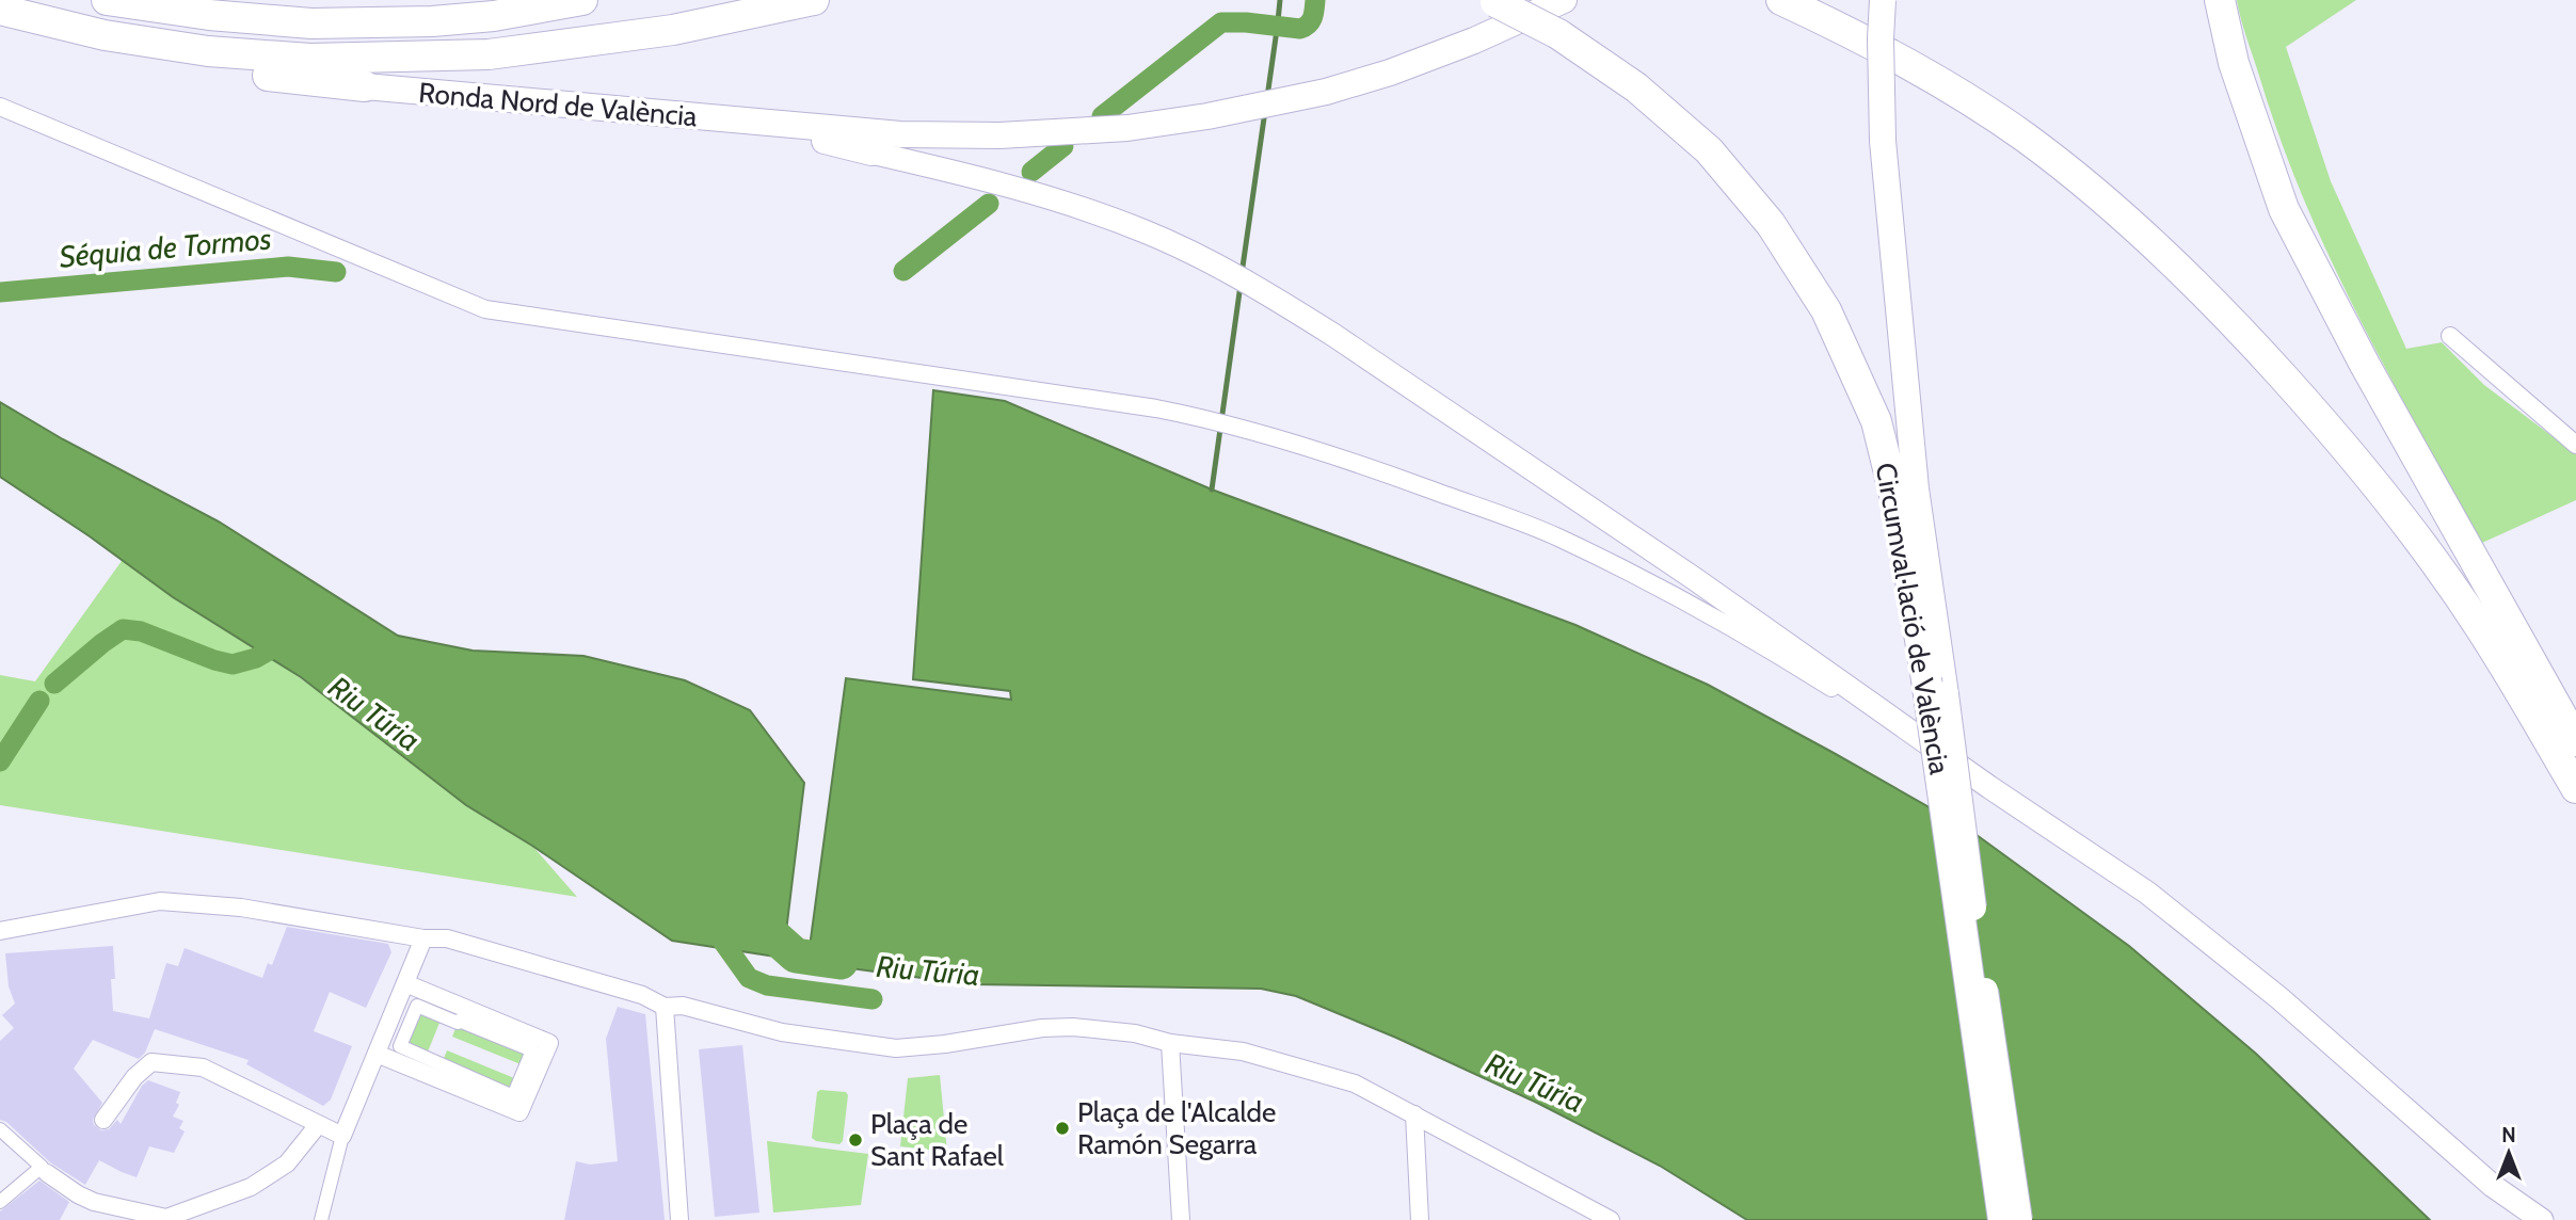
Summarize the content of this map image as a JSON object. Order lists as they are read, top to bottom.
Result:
{
  "streets": {
    "highway": ["Ronda Nord de València", "Circumval·lació de València"]
  },
  "water": ["Séquia de Tormos", "Riu Túria"],
  "places": ["Plaça de l'Alcalde Ramón Segarra", "Plaça de Sant Rafael"],
  "north": "top"
}
